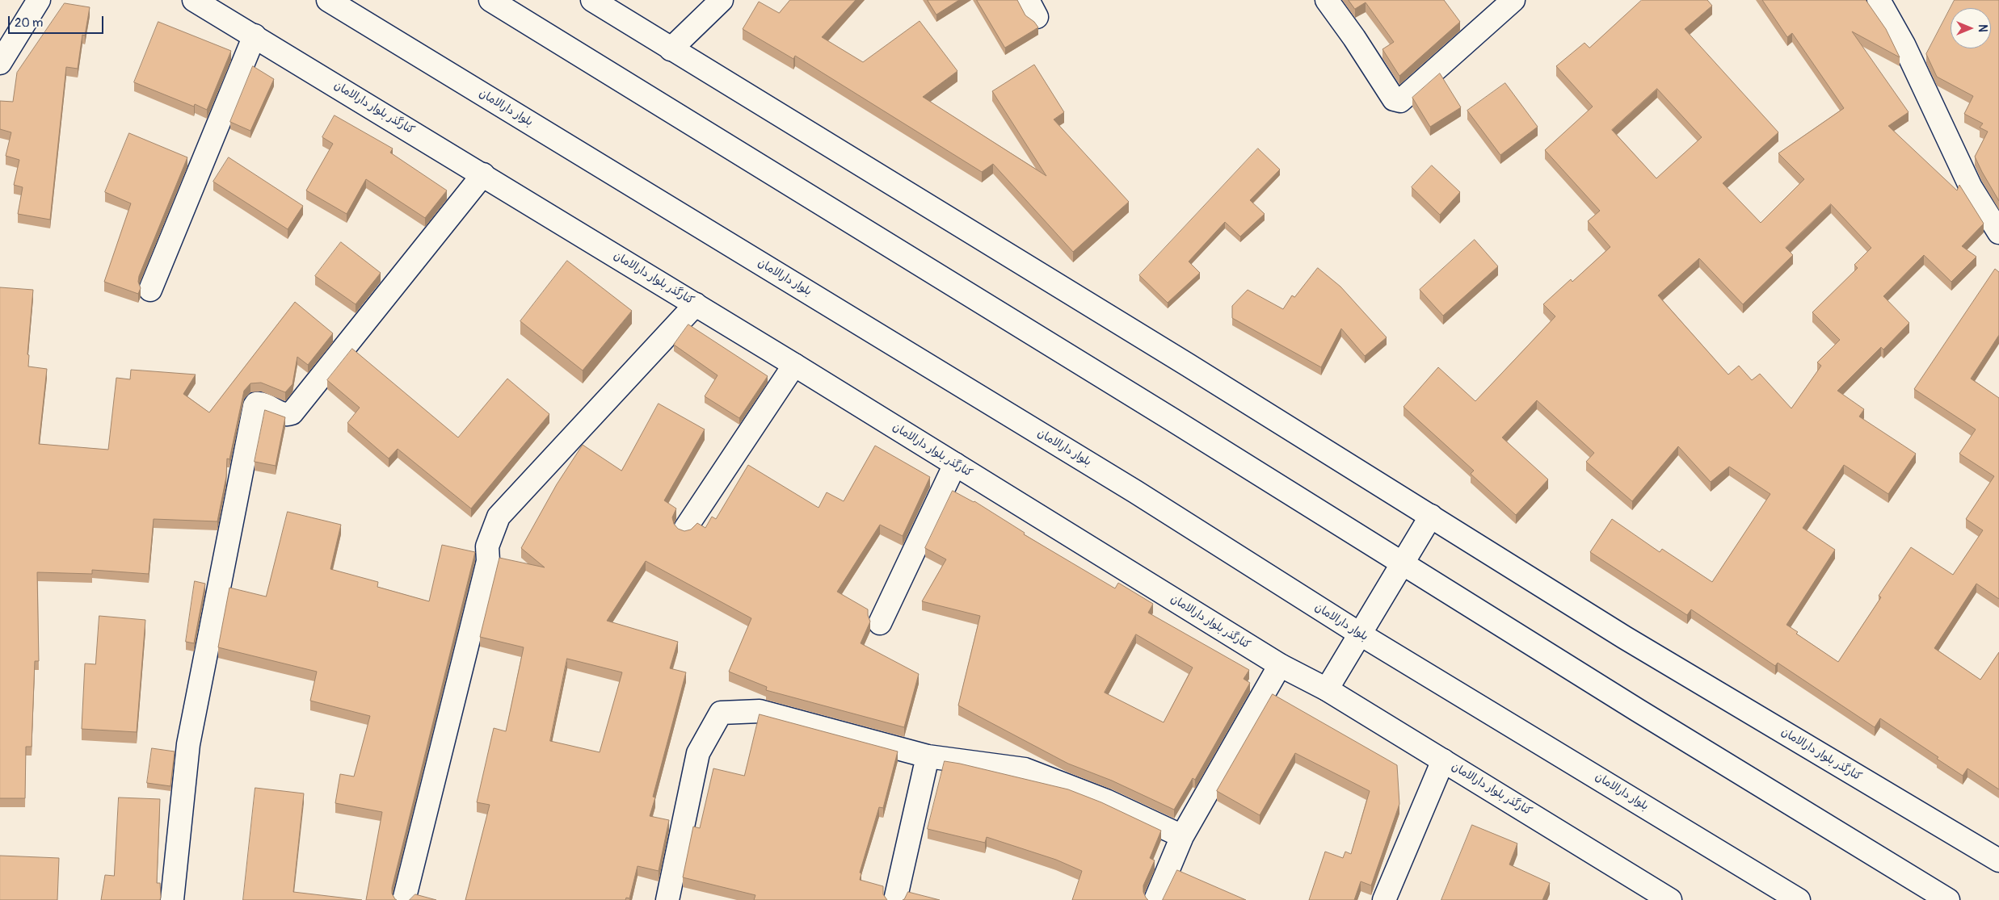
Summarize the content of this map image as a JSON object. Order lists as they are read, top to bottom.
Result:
{
  "streets": {
    "street": ["کنارگذر بلوار دارالامان", "بلوار دارالامان"]
  },
  "scale_bar": "20 m",
  "north": "right"
}
